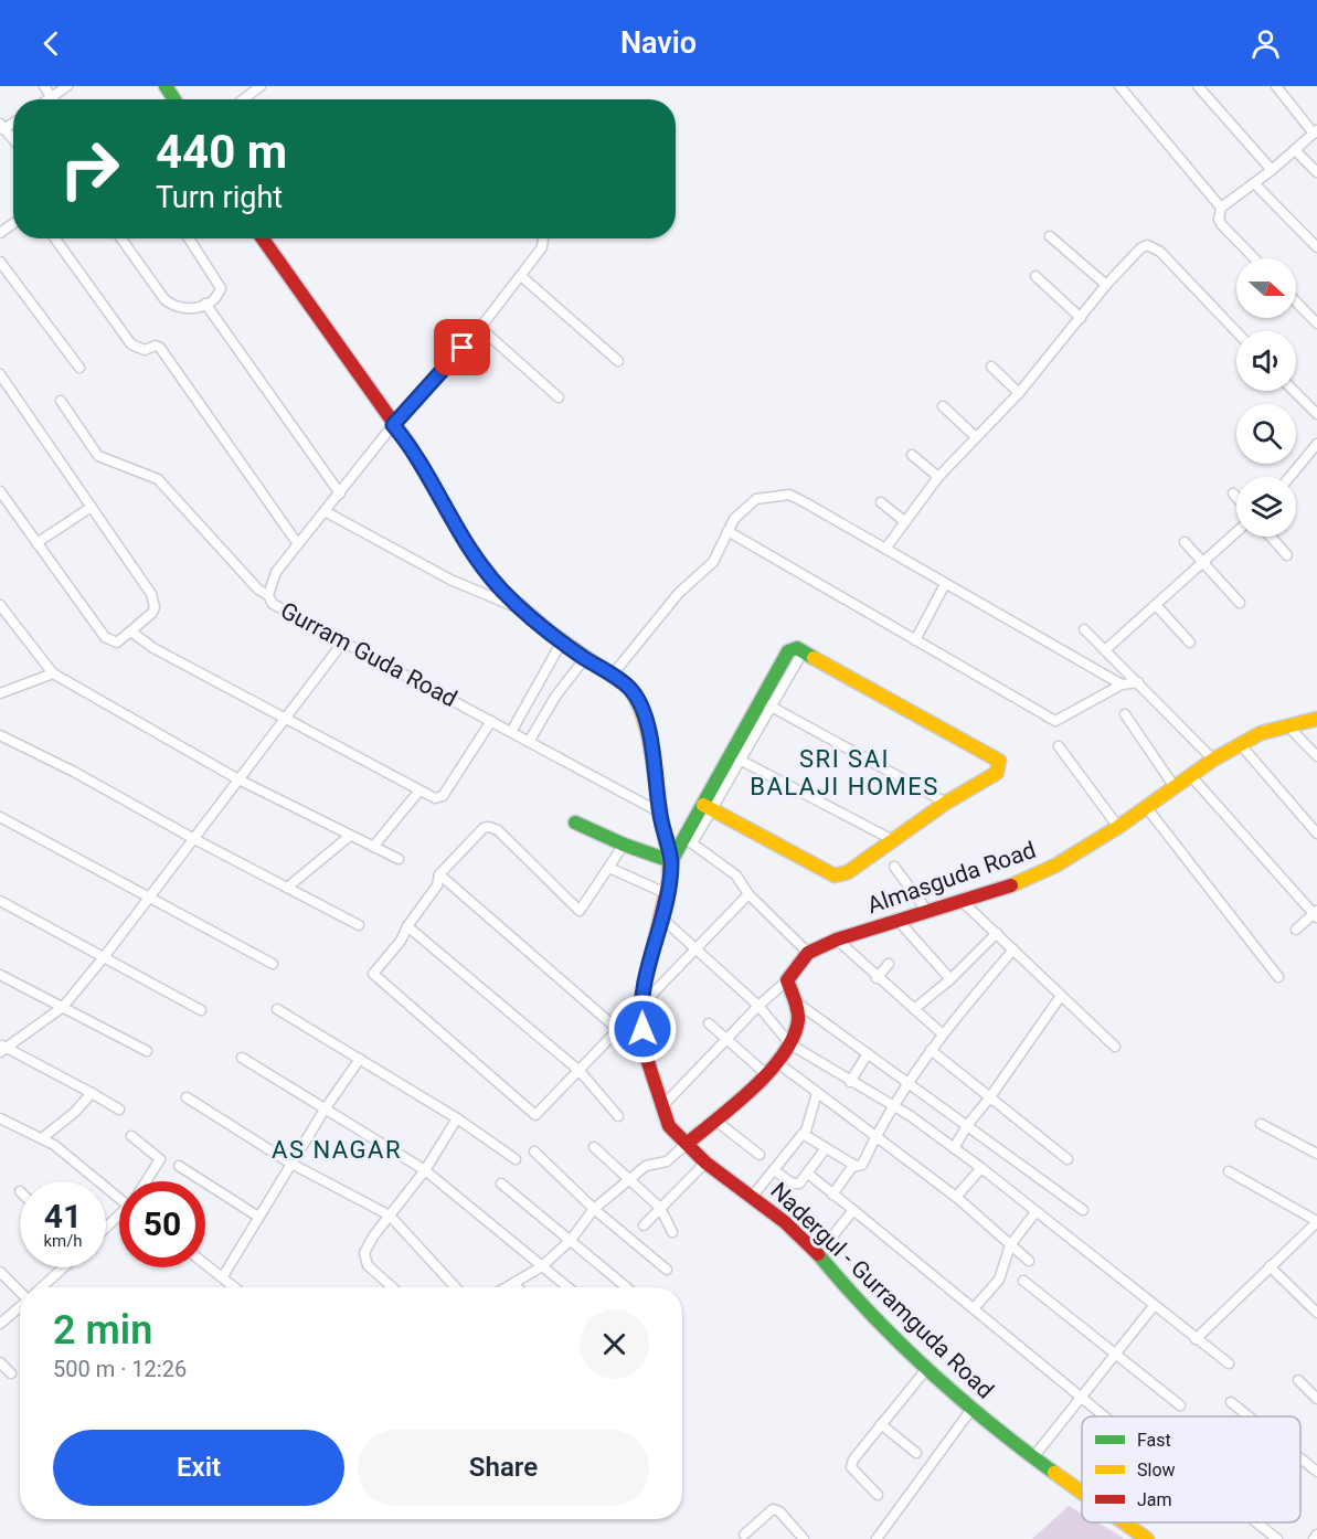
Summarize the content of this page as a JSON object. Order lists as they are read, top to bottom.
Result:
{
  "streets": {
    "street": ["Gurram Guda Road", "Almasguda Road", "Nadergul - Gurramguda Road"]
  },
  "crossings": [
    ["Gurram Guda Road", "Nadergul - Gurramguda Road"]
  ],
  "districts": ["SRI SAI BALAJI HOMES", "AS NAGAR"],
  "legend": ["Fast", "Slow", "Jam"],
  "north": "right",
  "page": {
    "header": "Navio",
    "turn": ["440 m", "Turn right"],
    "speed": "41 km/h",
    "limit": "50",
    "heading": ["2 min", "500 m · 12:26"],
    "buttons": ["Exit", "Share"]
  }
}
